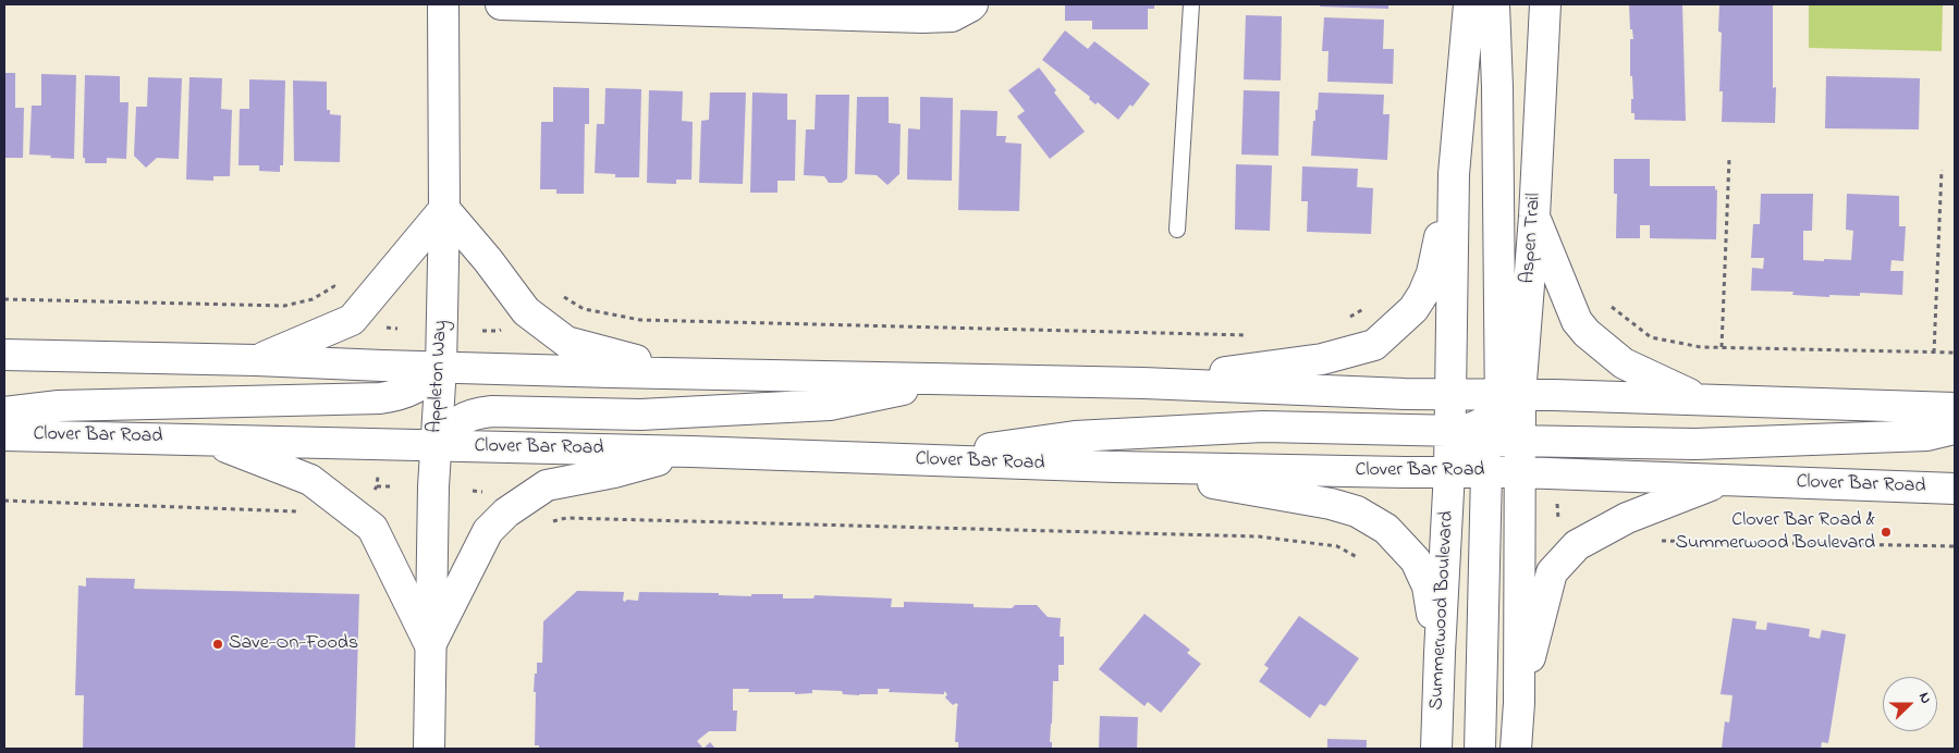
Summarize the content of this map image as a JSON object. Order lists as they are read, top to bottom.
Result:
{
  "streets": {
    "main road": [
      "Aspen Trail",
      "Appleton Way",
      "Clover Bar Road",
      "Summerwood Boulevard"
    ]
  },
  "crossings": [
    ["Aspen Trail", "Clover Bar Road"],
    ["Aspen Trail", "Summerwood Boulevard"],
    ["Appleton Way", "Clover Bar Road"],
    ["Clover Bar Road", "Summerwood Boulevard"]
  ],
  "places": ["Clover Bar Road & Summerwood Boulevard", "Save-On-Foods"],
  "north": "right"
}
